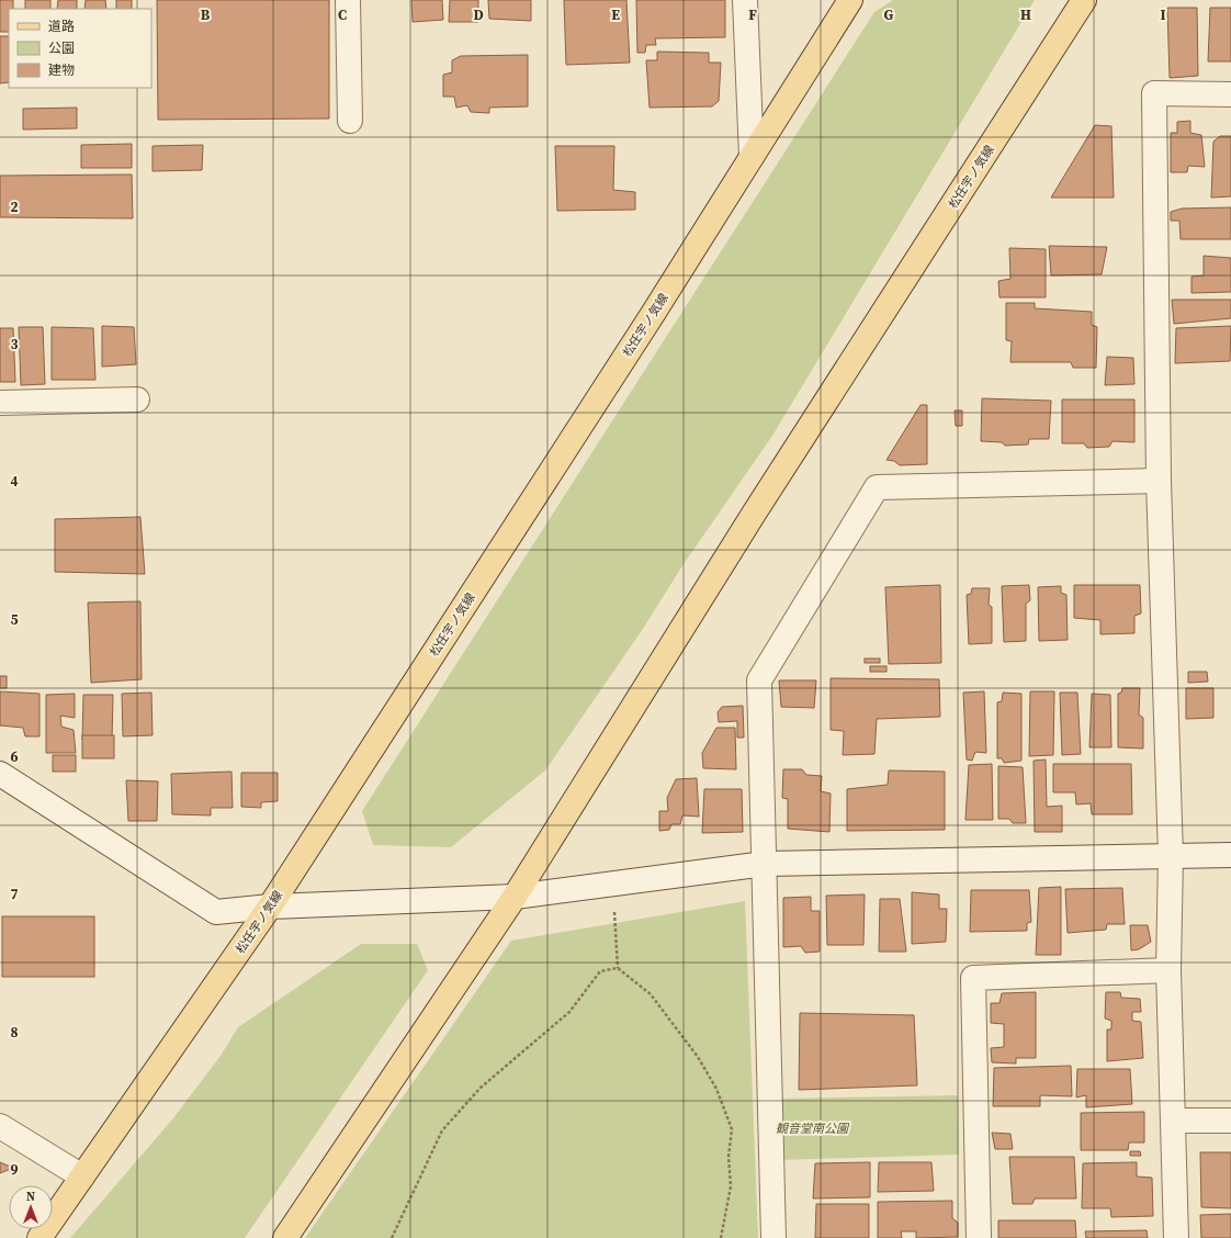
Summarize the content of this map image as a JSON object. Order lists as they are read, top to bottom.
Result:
{
  "streets": {
    "main road": ["松任宇ノ気線"]
  },
  "parks": ["観音堂南公園"],
  "legend": ["道路", "公園", "建物"],
  "north": "top",
  "grid": {
    "columns": [
      "B",
      "C",
      "D",
      "E",
      "F",
      "G",
      "H",
      "I"
    ],
    "rows": [
      "2",
      "3",
      "4",
      "5",
      "6",
      "7",
      "8",
      "9"
    ]
  }
}
